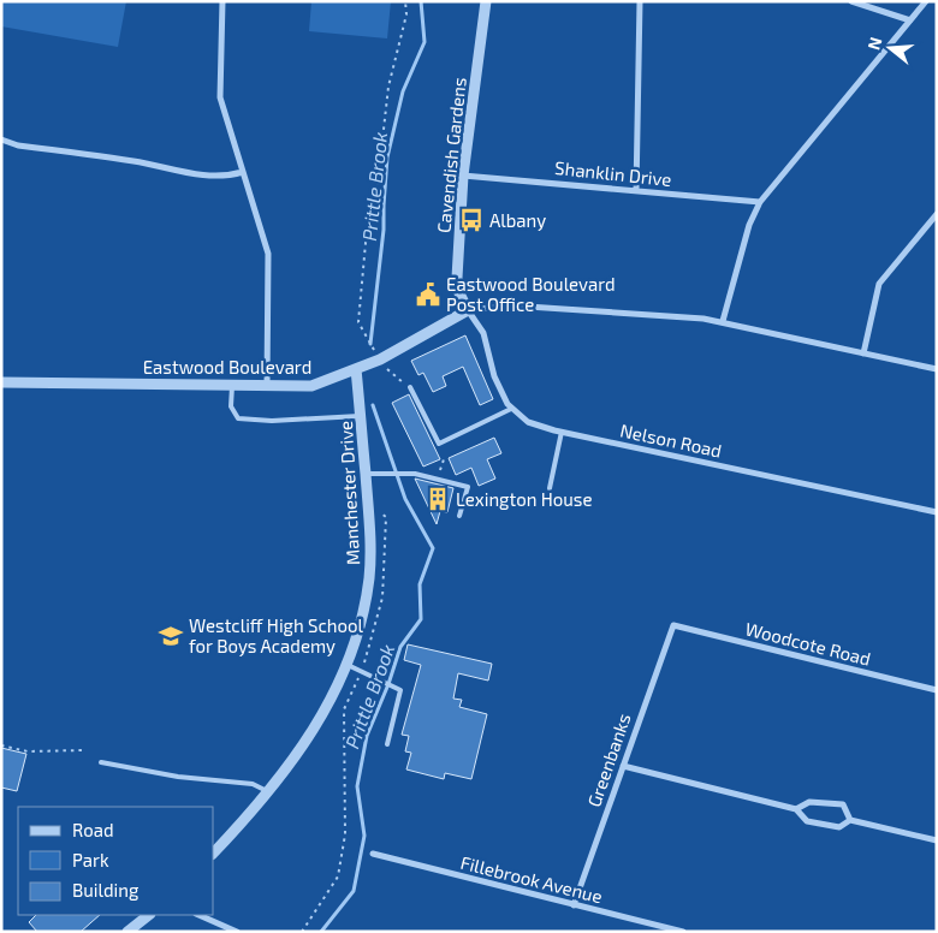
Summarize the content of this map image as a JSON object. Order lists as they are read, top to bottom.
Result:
{
  "streets": {
    "street": [
      "Cavendish Gardens",
      "Shanklin Drive",
      "Eastwood Boulevard",
      "Nelson Road",
      "Manchester Drive",
      "Woodcote Road",
      "Greenbanks",
      "Fillebrook Avenue"
    ]
  },
  "crossings": [
    ["Cavendish Gardens", "Shanklin Drive"],
    ["Cavendish Gardens", "Eastwood Boulevard"],
    ["Eastwood Boulevard", "Manchester Drive"],
    ["Woodcote Road", "Greenbanks"],
    ["Greenbanks", "Fillebrook Avenue"]
  ],
  "water": ["Prittle Brook"],
  "places": {
    "bus stop": ["Albany"],
    "public building": ["Eastwood Boulevard Post Office"],
    "building": ["Lexington House"],
    "school or university": ["Westcliff High School for Boys Academy"]
  },
  "legend": ["Road", "Park", "Building"],
  "north": "left"
}
